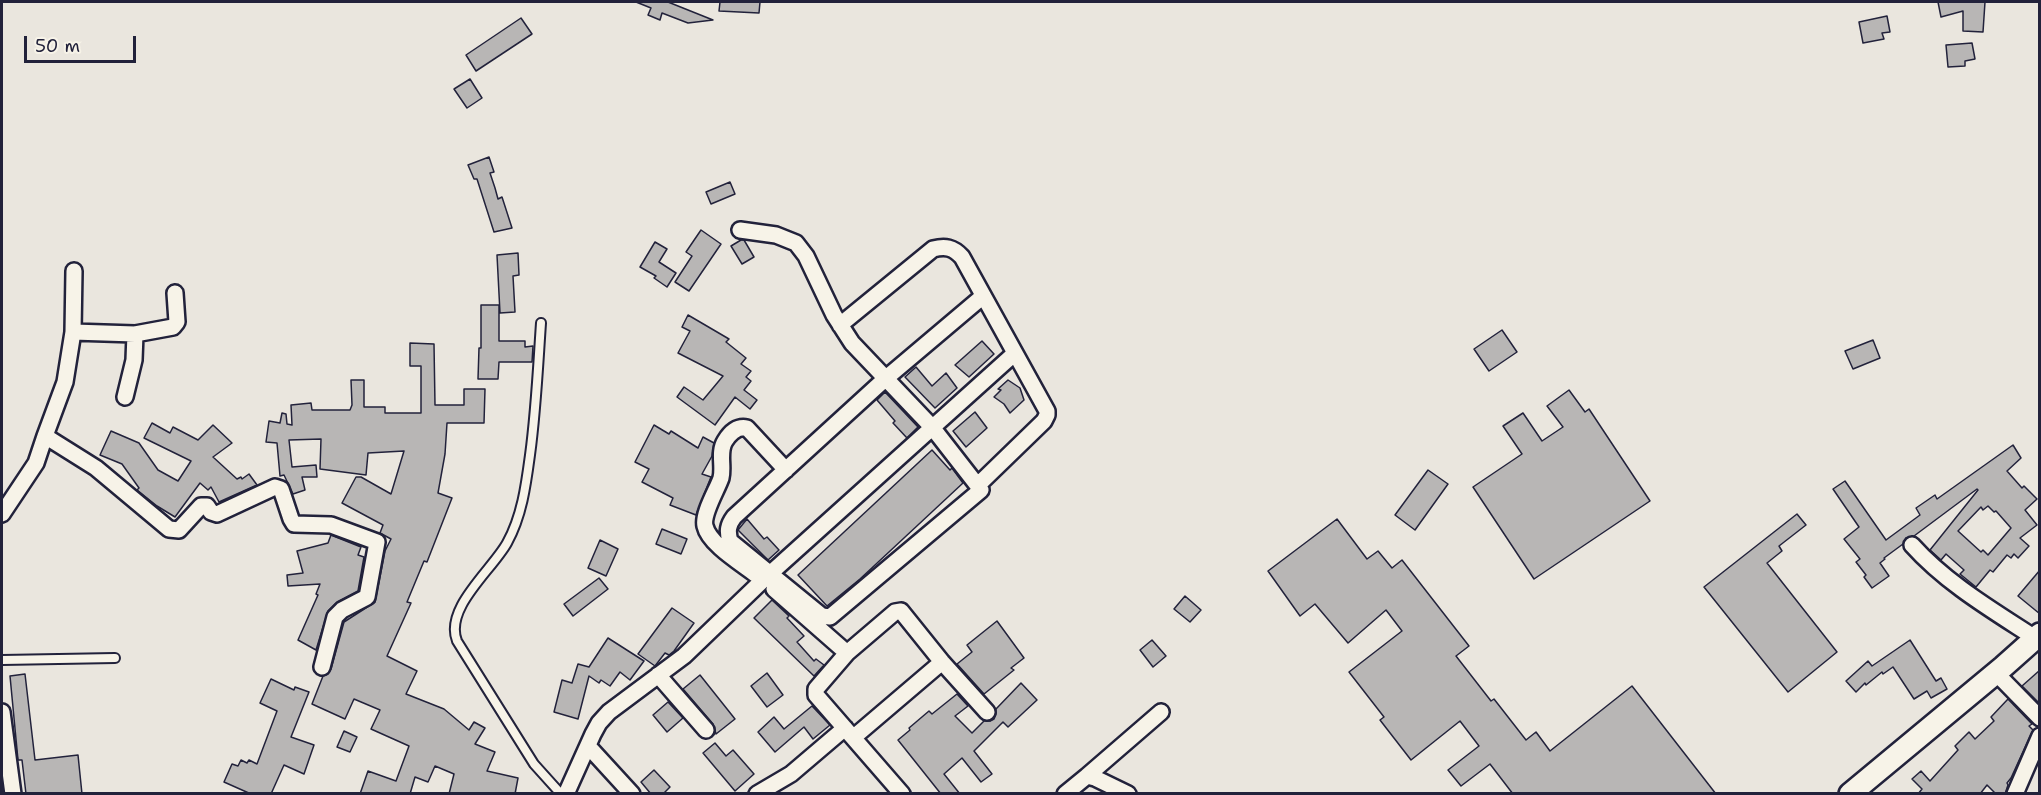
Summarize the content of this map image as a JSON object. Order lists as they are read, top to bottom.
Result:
{
  "scale_bar": "50 m"
}
